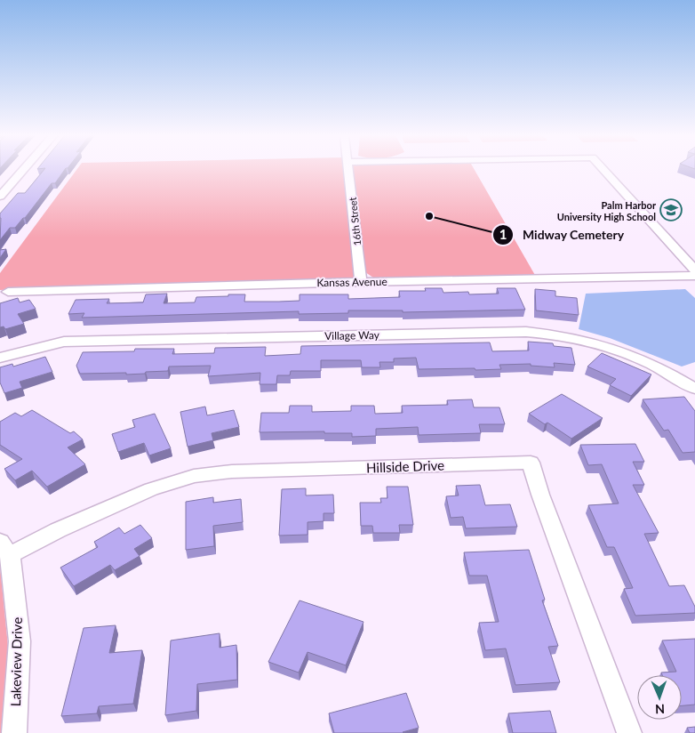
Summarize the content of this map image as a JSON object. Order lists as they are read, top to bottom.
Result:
{
  "streets": {
    "street": [
      "16th Street",
      "Kansas Avenue",
      "Village Way",
      "Hillside Drive",
      "Lakeview Drive"
    ]
  },
  "crossings": [
    ["16th Street", "Kansas Avenue"],
    ["Hillside Drive", "Lakeview Drive"]
  ],
  "places": {
    "school or university": ["Palm Harbor University High School"],
    "other": ["Midway Cemetery"]
  },
  "north": "bottom"
}
